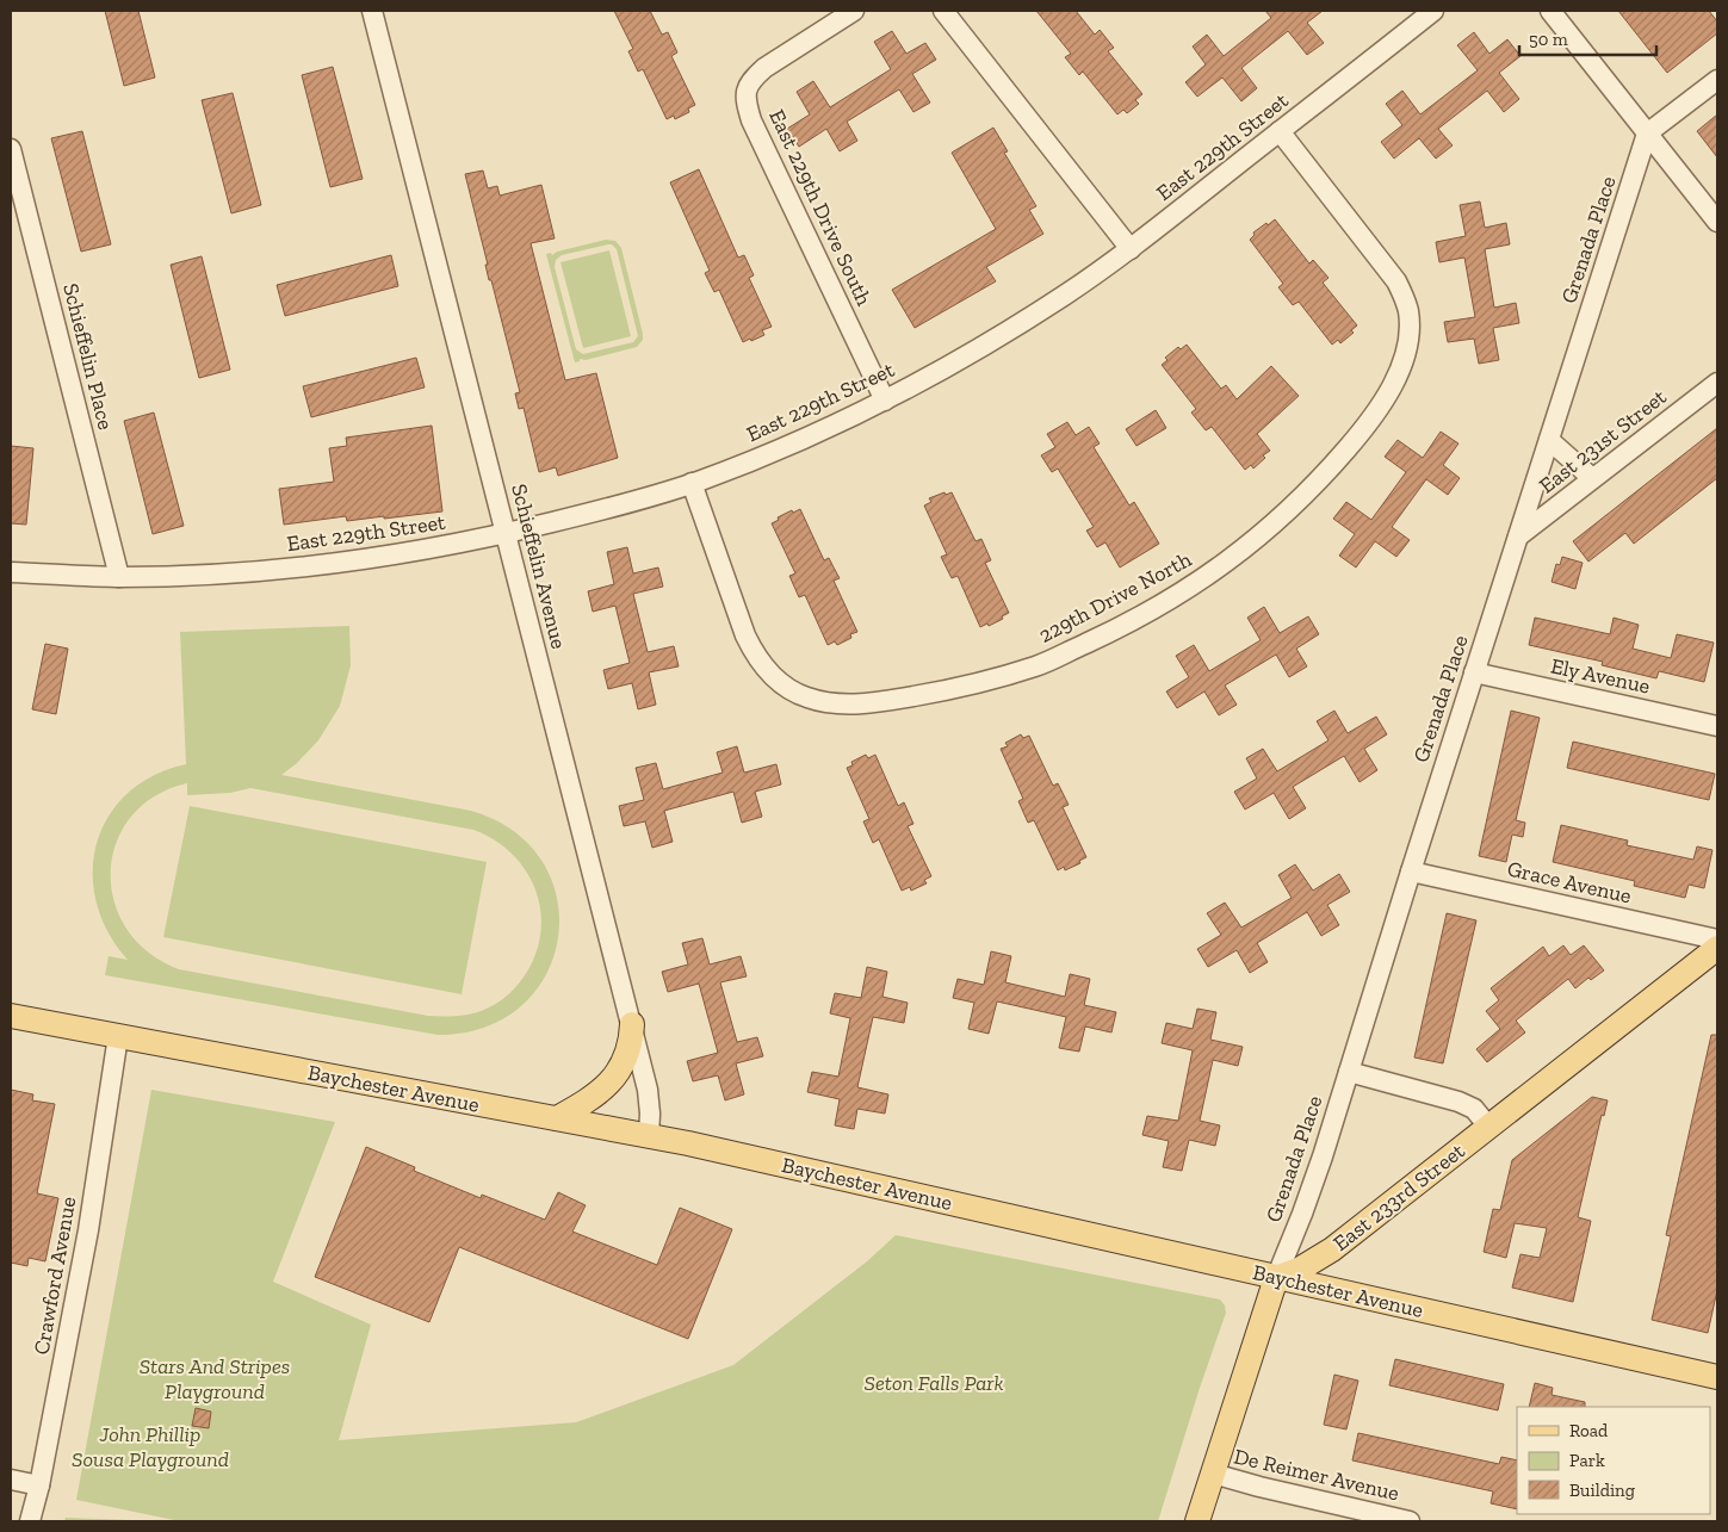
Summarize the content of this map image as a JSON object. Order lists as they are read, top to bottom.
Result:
{
  "streets": {
    "main road": ["Baychester Avenue", "East 233rd Street"],
    "street": [
      "East 229th Street",
      "East 229th Drive South",
      "Grenada Place",
      "Schieffelin Place",
      "East 231st Street",
      "Schieffelin Avenue",
      "229th Drive North",
      "Ely Avenue",
      "Grace Avenue",
      "Crawford Avenue",
      "De Reimer Avenue"
    ]
  },
  "crossings": [
    ["East 229th Street", "East 229th Drive South"],
    ["East 229th Street", "Schieffelin Place"],
    ["East 229th Street", "Schieffelin Avenue"],
    ["East 229th Street", "229th Drive North"],
    ["Grenada Place", "East 231st Street"],
    ["Grenada Place", "Ely Avenue"],
    ["Grenada Place", "Grace Avenue"],
    ["Grenada Place", "Baychester Avenue"],
    ["Grenada Place", "East 233rd Street"],
    ["Schieffelin Avenue", "Baychester Avenue"],
    ["Baychester Avenue", "East 233rd Street"],
    ["Baychester Avenue", "Crawford Avenue"]
  ],
  "parks": ["Stars And Stripes Playground", "Seton Falls Park", "John Phillip Sousa Playground"],
  "legend": ["Road", "Park", "Building"],
  "scale_bar": "50 m"
}
